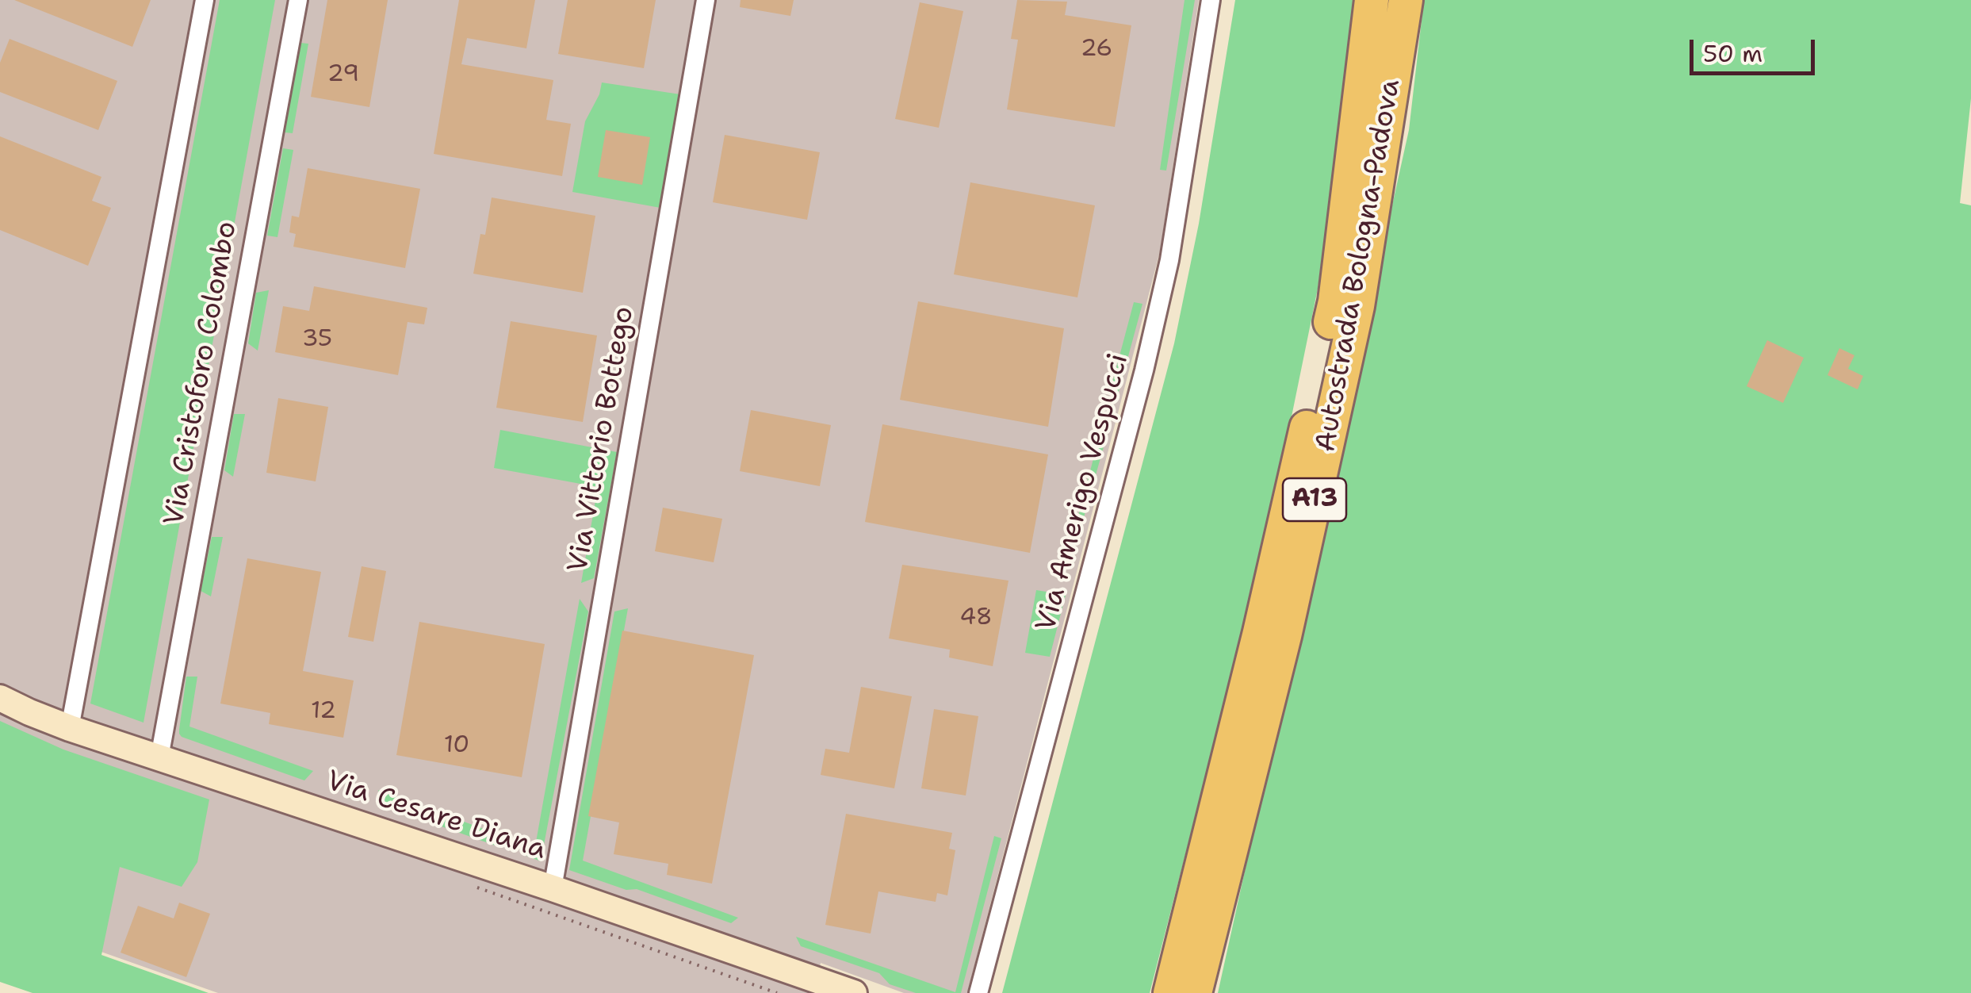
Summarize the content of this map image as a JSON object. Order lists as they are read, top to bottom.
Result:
{
  "streets": {
    "highway": ["Autostrada Bologna-Padova", "A13"],
    "main road": ["Via Cesare Diana"],
    "street": ["Via Cristoforo Colombo", "Via Vittorio Bottego", "Via Amerigo Vespucci"]
  },
  "crossings": [
    ["Via Cristoforo Colombo", "Via Cesare Diana"],
    ["Via Vittorio Bottego", "Via Cesare Diana"]
  ],
  "house_numbers": [
    "26",
    "29",
    "35",
    "48",
    "12",
    "10"
  ],
  "scale_bar": "50 m"
}
